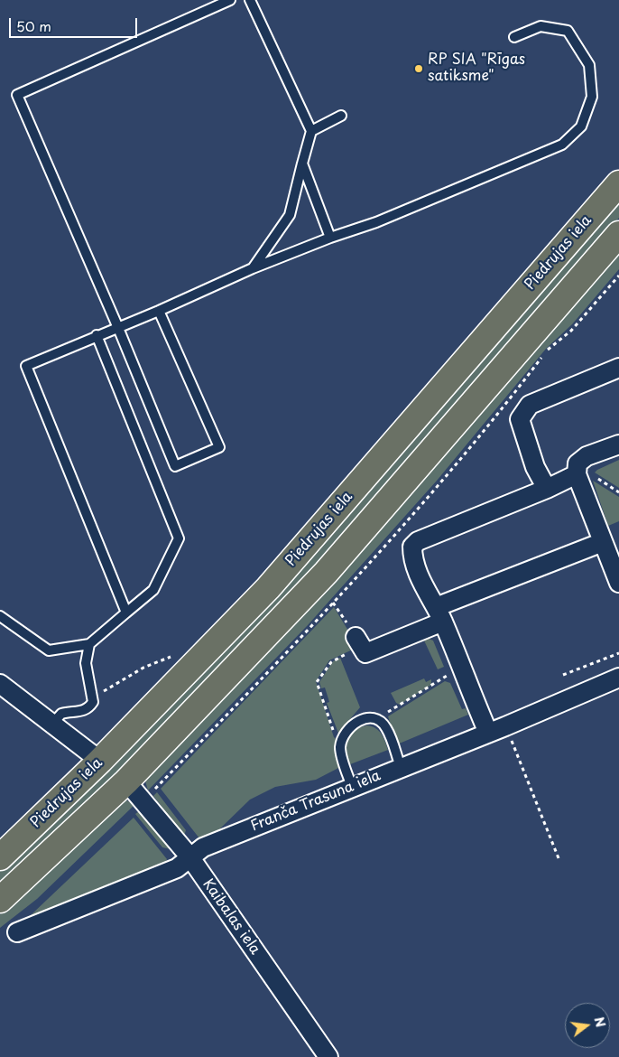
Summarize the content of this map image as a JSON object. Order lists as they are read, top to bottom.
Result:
{
  "streets": {
    "main road": ["Piedrujas iela"],
    "street": ["Franča Trasuna iela", "Kaibalas iela"]
  },
  "crossings": [
    ["Franča Trasuna iela", "Kaibalas iela"]
  ],
  "places": ["RP SIA \"Rīgas satiksme\""],
  "scale_bar": "50 m",
  "north": "right"
}
